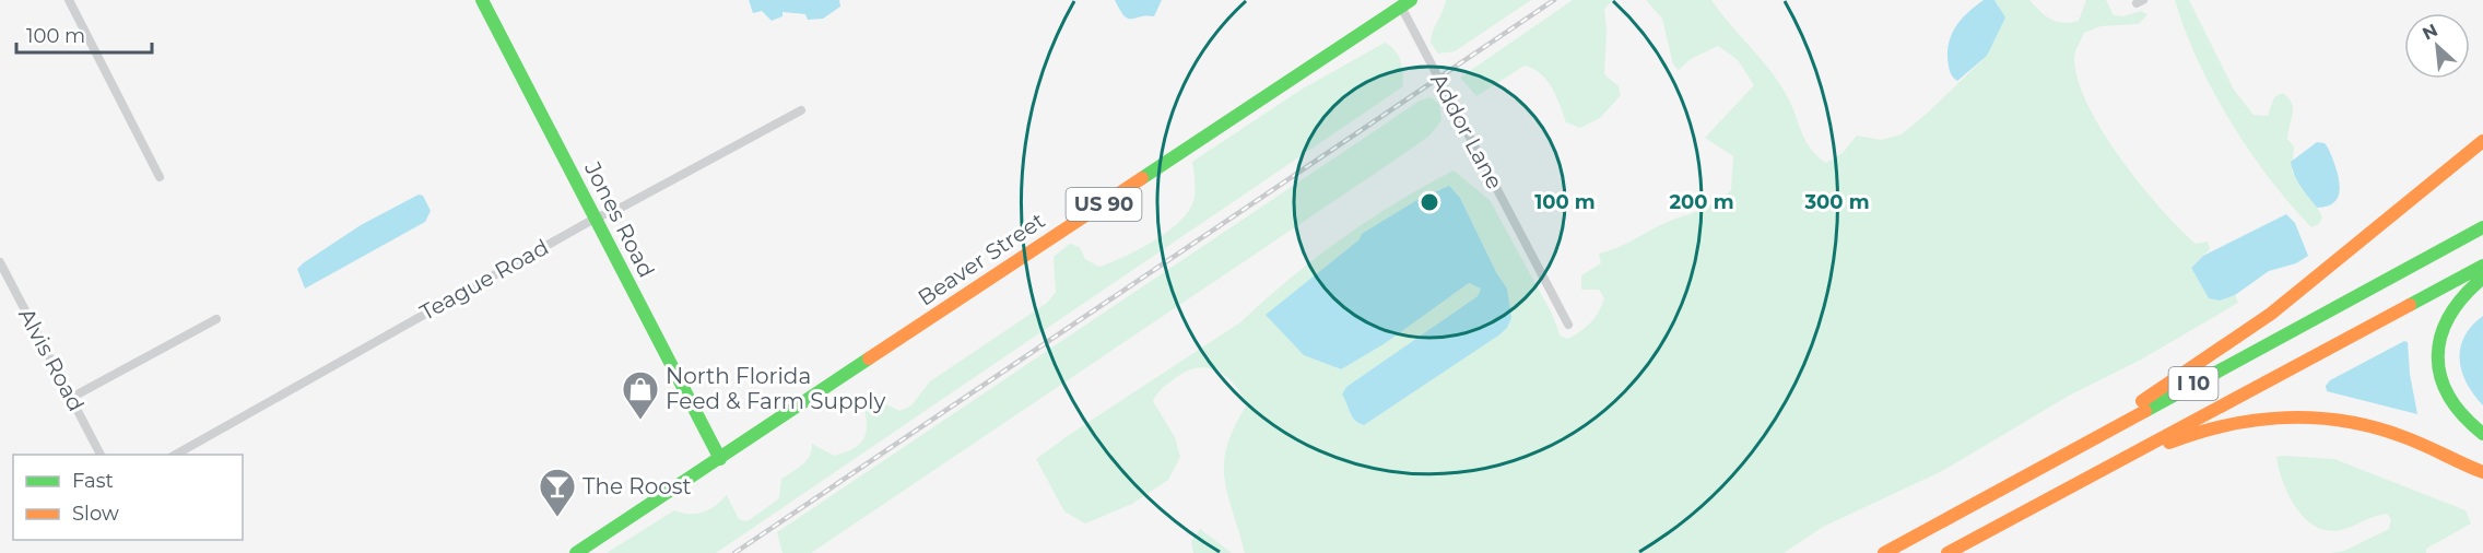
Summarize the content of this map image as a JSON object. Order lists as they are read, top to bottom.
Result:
{
  "streets": {
    "main road": [
      "US 90",
      "Jones Road",
      "Beaver Street",
      "I 10"
    ],
    "street": ["Addor Lane", "Teague Road", "Alvis Road"]
  },
  "crossings": [
    ["Addor Lane", "Beaver Street"],
    ["Jones Road", "Beaver Street"],
    ["Jones Road", "Teague Road"]
  ],
  "places": {
    "shop": ["North Florida Feed & Farm Supply"],
    "bar": ["The Roost"]
  },
  "legend": ["Fast", "Slow"],
  "scale_bar": "100 m",
  "north": "top left",
  "rings": ["100 m", "200 m", "300 m"]
}
